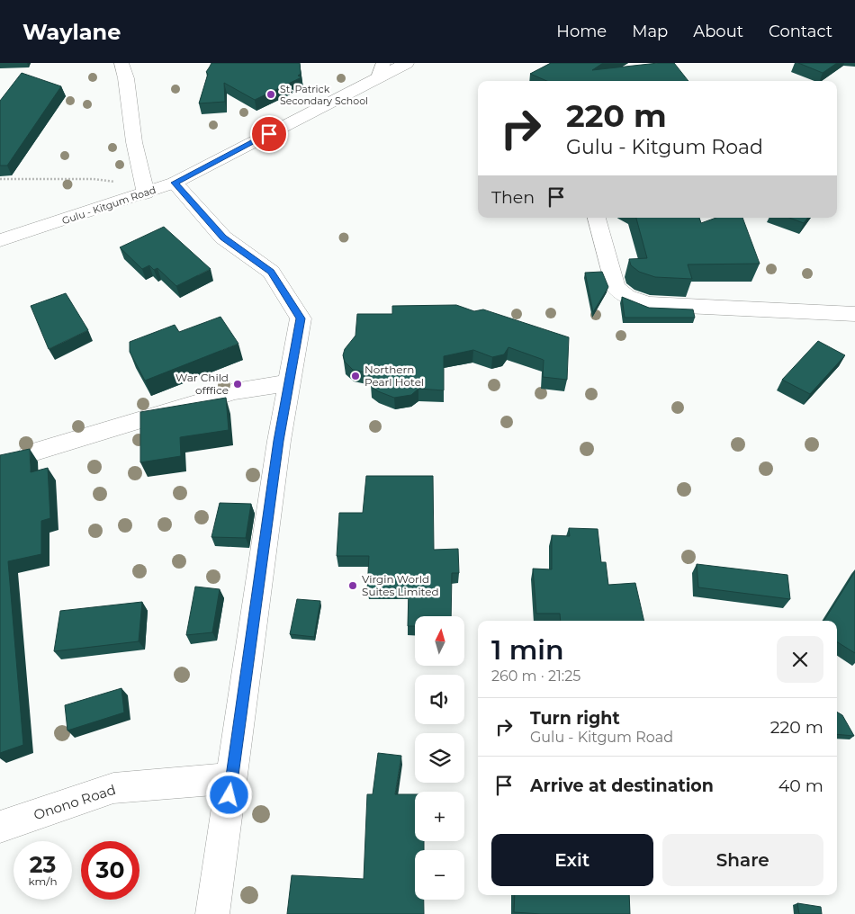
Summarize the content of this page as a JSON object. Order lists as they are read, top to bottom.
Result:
{
  "streets": {
    "street": ["Gulu - Kitgum Road", "Onono Road"]
  },
  "places": [
    "St. Patrick Secondary School",
    "Northern Pearl Hotel",
    "War Child offfice",
    "Virgin World Suites Limited"
  ],
  "north": "top",
  "page": {
    "header": "Waylane",
    "nav": [
      "Home",
      "Map",
      "About",
      "Contact"
    ],
    "turn": ["220 m", "Gulu - Kitgum Road"],
    "then": "Then",
    "map_buttons": ["+", "−"],
    "heading": ["1 min", "260 m · 21:25"],
    "list": [
      {
        "name": "Turn right",
        "note": "Gulu - Kitgum Road",
        "value": "220 m"
      },
      {
        "name": "Arrive at destination",
        "value": "40 m"
      }
    ],
    "buttons": ["Exit", "Share"],
    "speed": "23 km/h",
    "limit": "30"
  }
}
